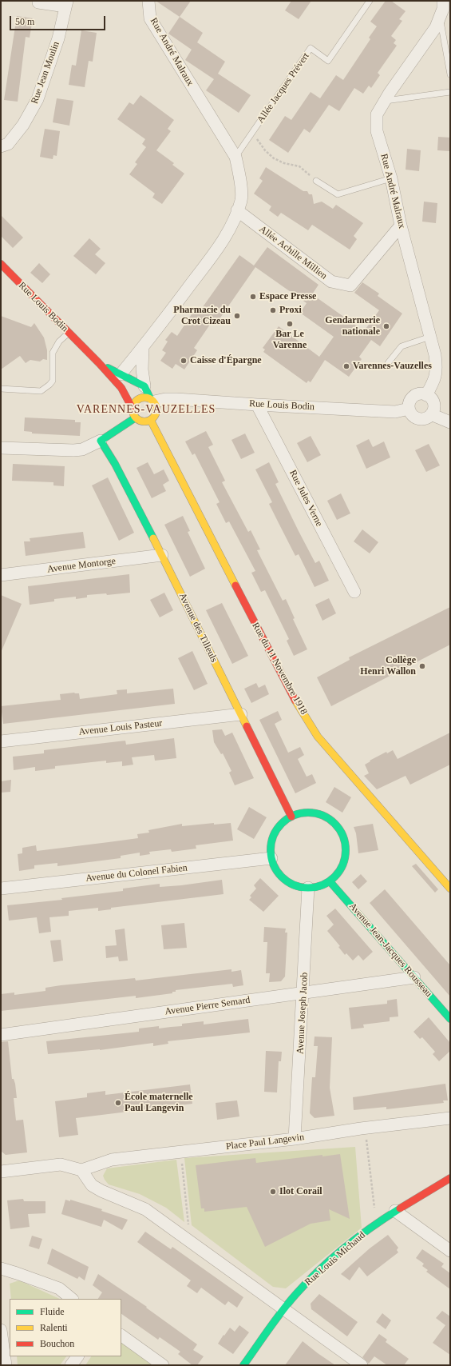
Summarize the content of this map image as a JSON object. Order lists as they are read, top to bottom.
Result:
{
  "streets": {
    "street": [
      "Rue André Malraux",
      "Rue Jean Moulin",
      "Allée Achille Millien",
      "Rue Louis Bodin",
      "Rue Jules Verne",
      "Avenue Montorge",
      "Avenue des Tilleuls",
      "Rue du 11 Novembre 1918",
      "Avenue Louis Pasteur",
      "Avenue du Colonel Fabien",
      "Avenue Jean-Jacques Rousseau",
      "Avenue Pierre Semard",
      "Avenue Joseph Jacob",
      "Place Paul Langevin",
      "Rue Louis Michaud"
    ],
    "lane": ["Allée Jacques Prévert"]
  },
  "crossings": [
    ["Rue André Malraux", "Allée Jacques Prévert"],
    ["Rue André Malraux", "Allée Achille Millien"],
    ["Rue André Malraux", "Rue Louis Bodin"],
    ["Rue Louis Bodin", "Rue Jules Verne"],
    ["Rue Louis Bodin", "Rue du 11 Novembre 1918"],
    ["Avenue Montorge", "Avenue des Tilleuls"],
    ["Avenue des Tilleuls", "Avenue Louis Pasteur"],
    ["Avenue des Tilleuls", "Avenue du Colonel Fabien"],
    ["Avenue des Tilleuls", "Avenue Jean-Jacques Rousseau"],
    ["Avenue des Tilleuls", "Avenue Joseph Jacob"],
    ["Avenue du Colonel Fabien", "Avenue Jean-Jacques Rousseau"],
    ["Avenue du Colonel Fabien", "Avenue Joseph Jacob"],
    ["Avenue Jean-Jacques Rousseau", "Avenue Pierre Semard"],
    ["Avenue Jean-Jacques Rousseau", "Avenue Joseph Jacob"],
    ["Avenue Pierre Semard", "Avenue Joseph Jacob"],
    ["Avenue Joseph Jacob", "Place Paul Langevin"]
  ],
  "districts": ["VARENNES-VAUZELLES"],
  "places": [
    "Espace Presse",
    "Proxi",
    "Pharmacie du Crot Cizeau",
    "Bar Le Varenne",
    "Gendarmerie nationale",
    "Caisse d'Épargne",
    "Varennes-Vauzelles",
    "Collège Henri Wallon",
    "École maternelle Paul Langevin",
    "Ilot Corail"
  ],
  "legend": ["Fluide", "Ralenti", "Bouchon"],
  "scale_bar": "50 m"
}
